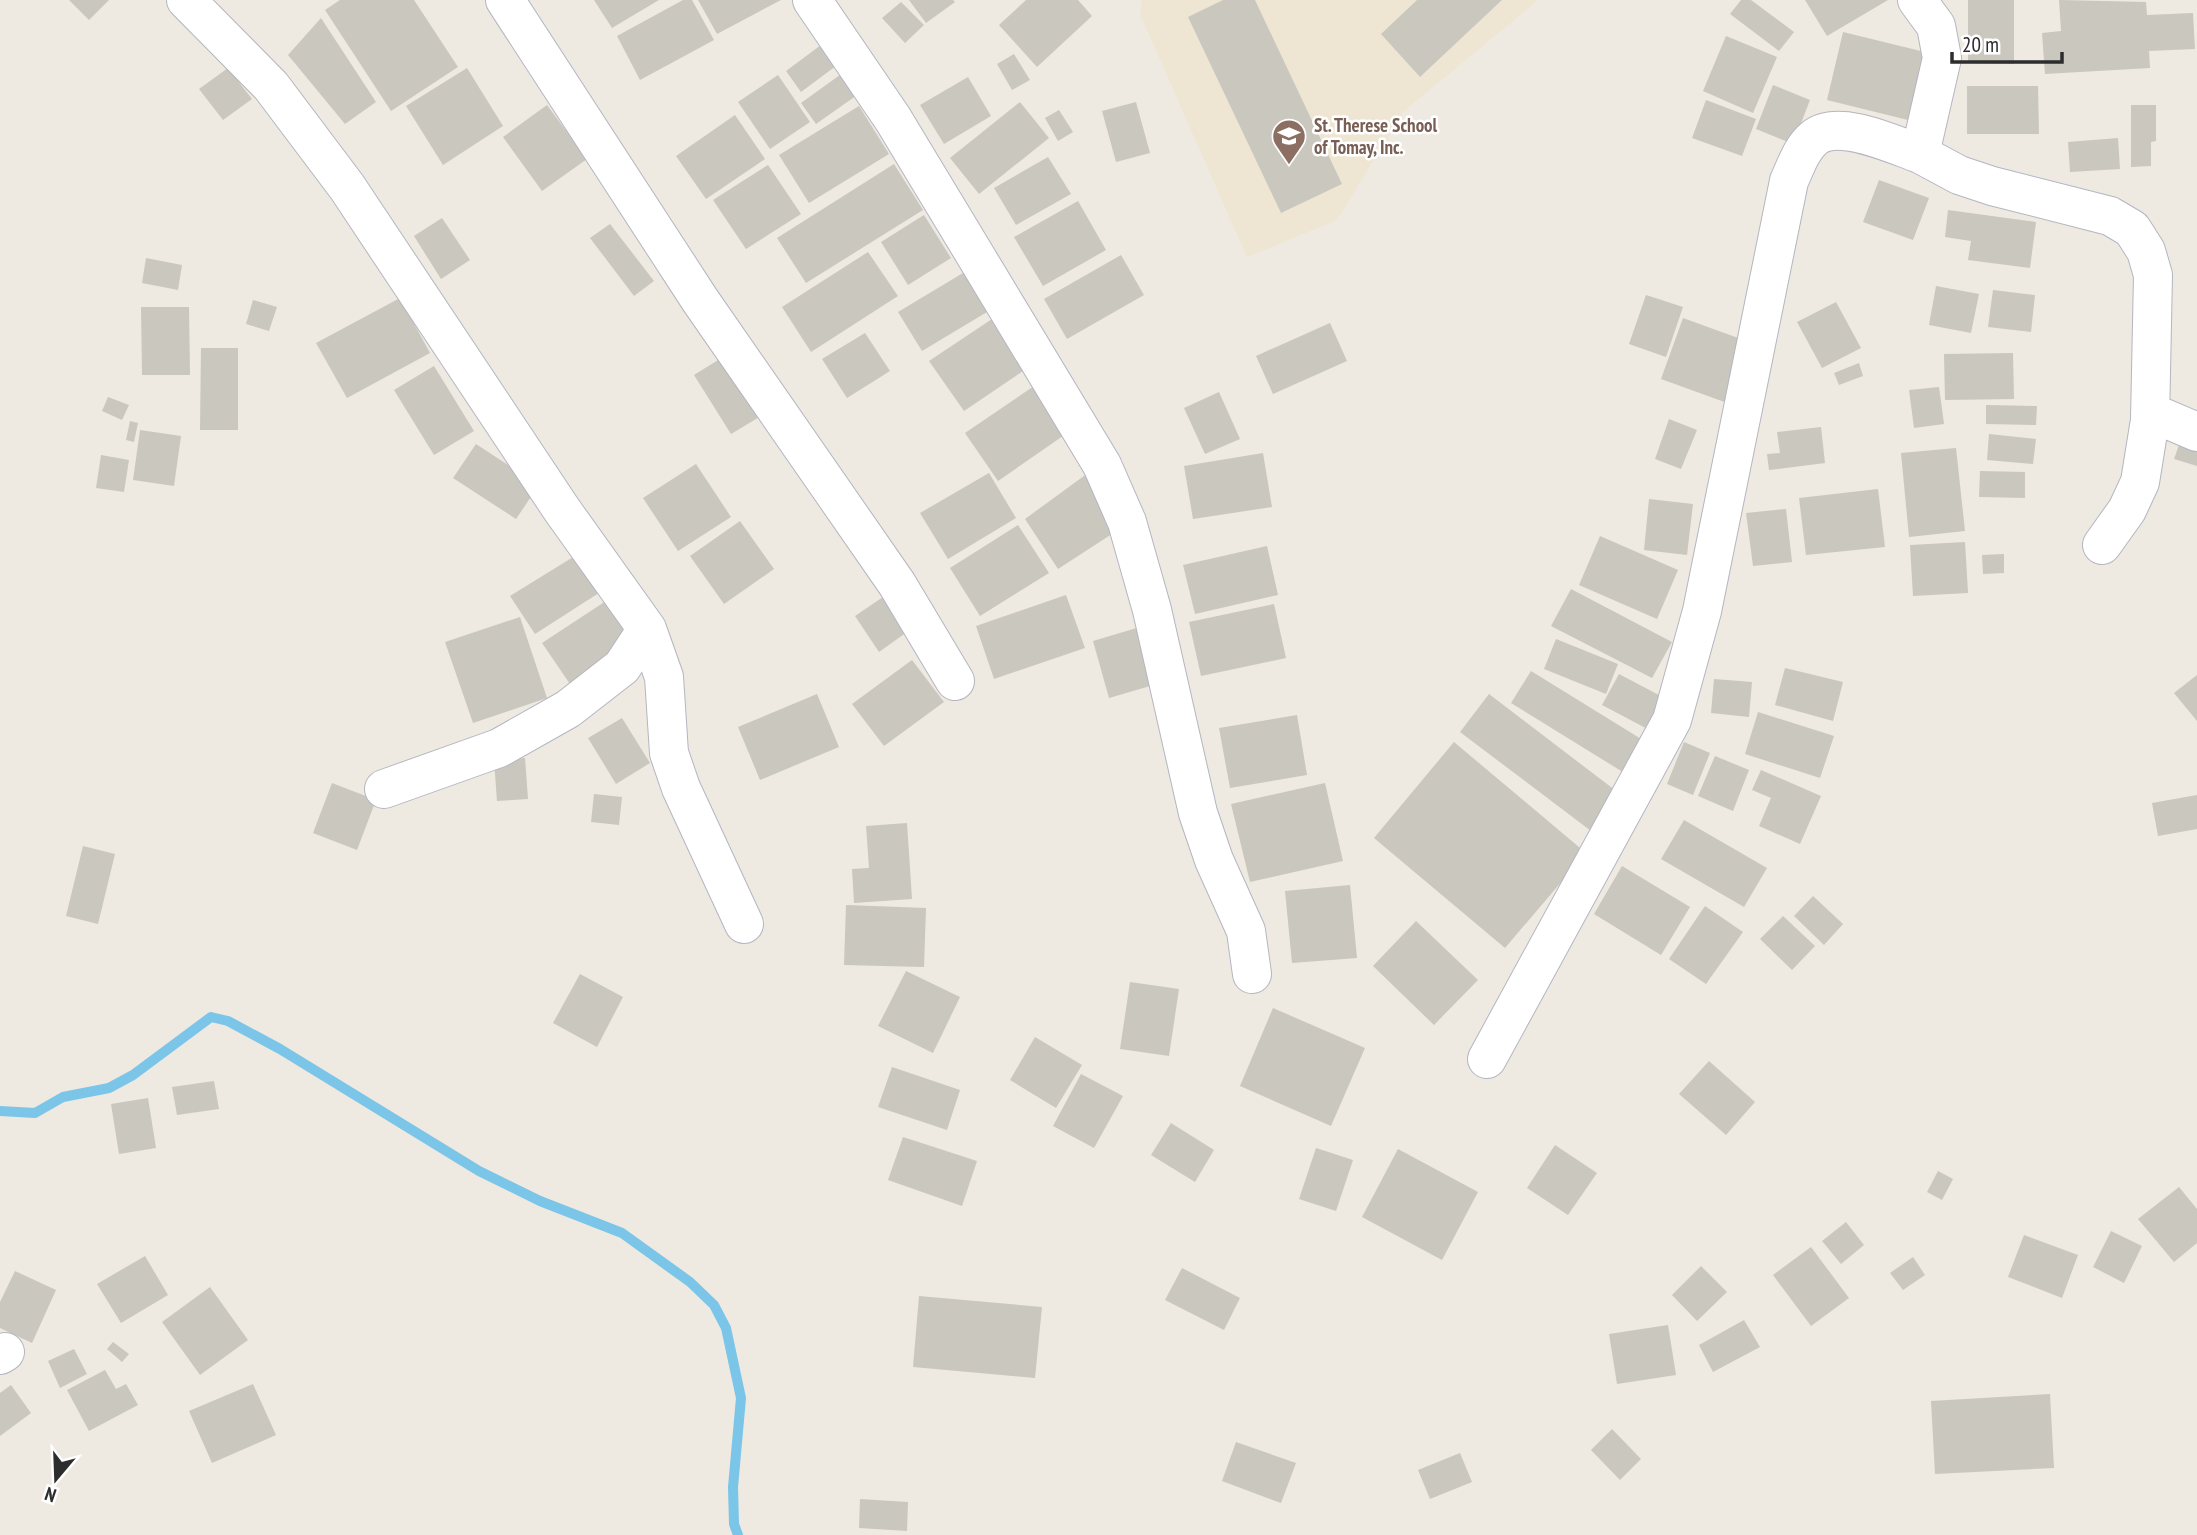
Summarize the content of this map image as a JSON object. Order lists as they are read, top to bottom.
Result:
{
  "places": {
    "school or university": ["St. Therese School of Tomay, Inc."]
  },
  "scale_bar": "20 m",
  "north": "bottom"
}
